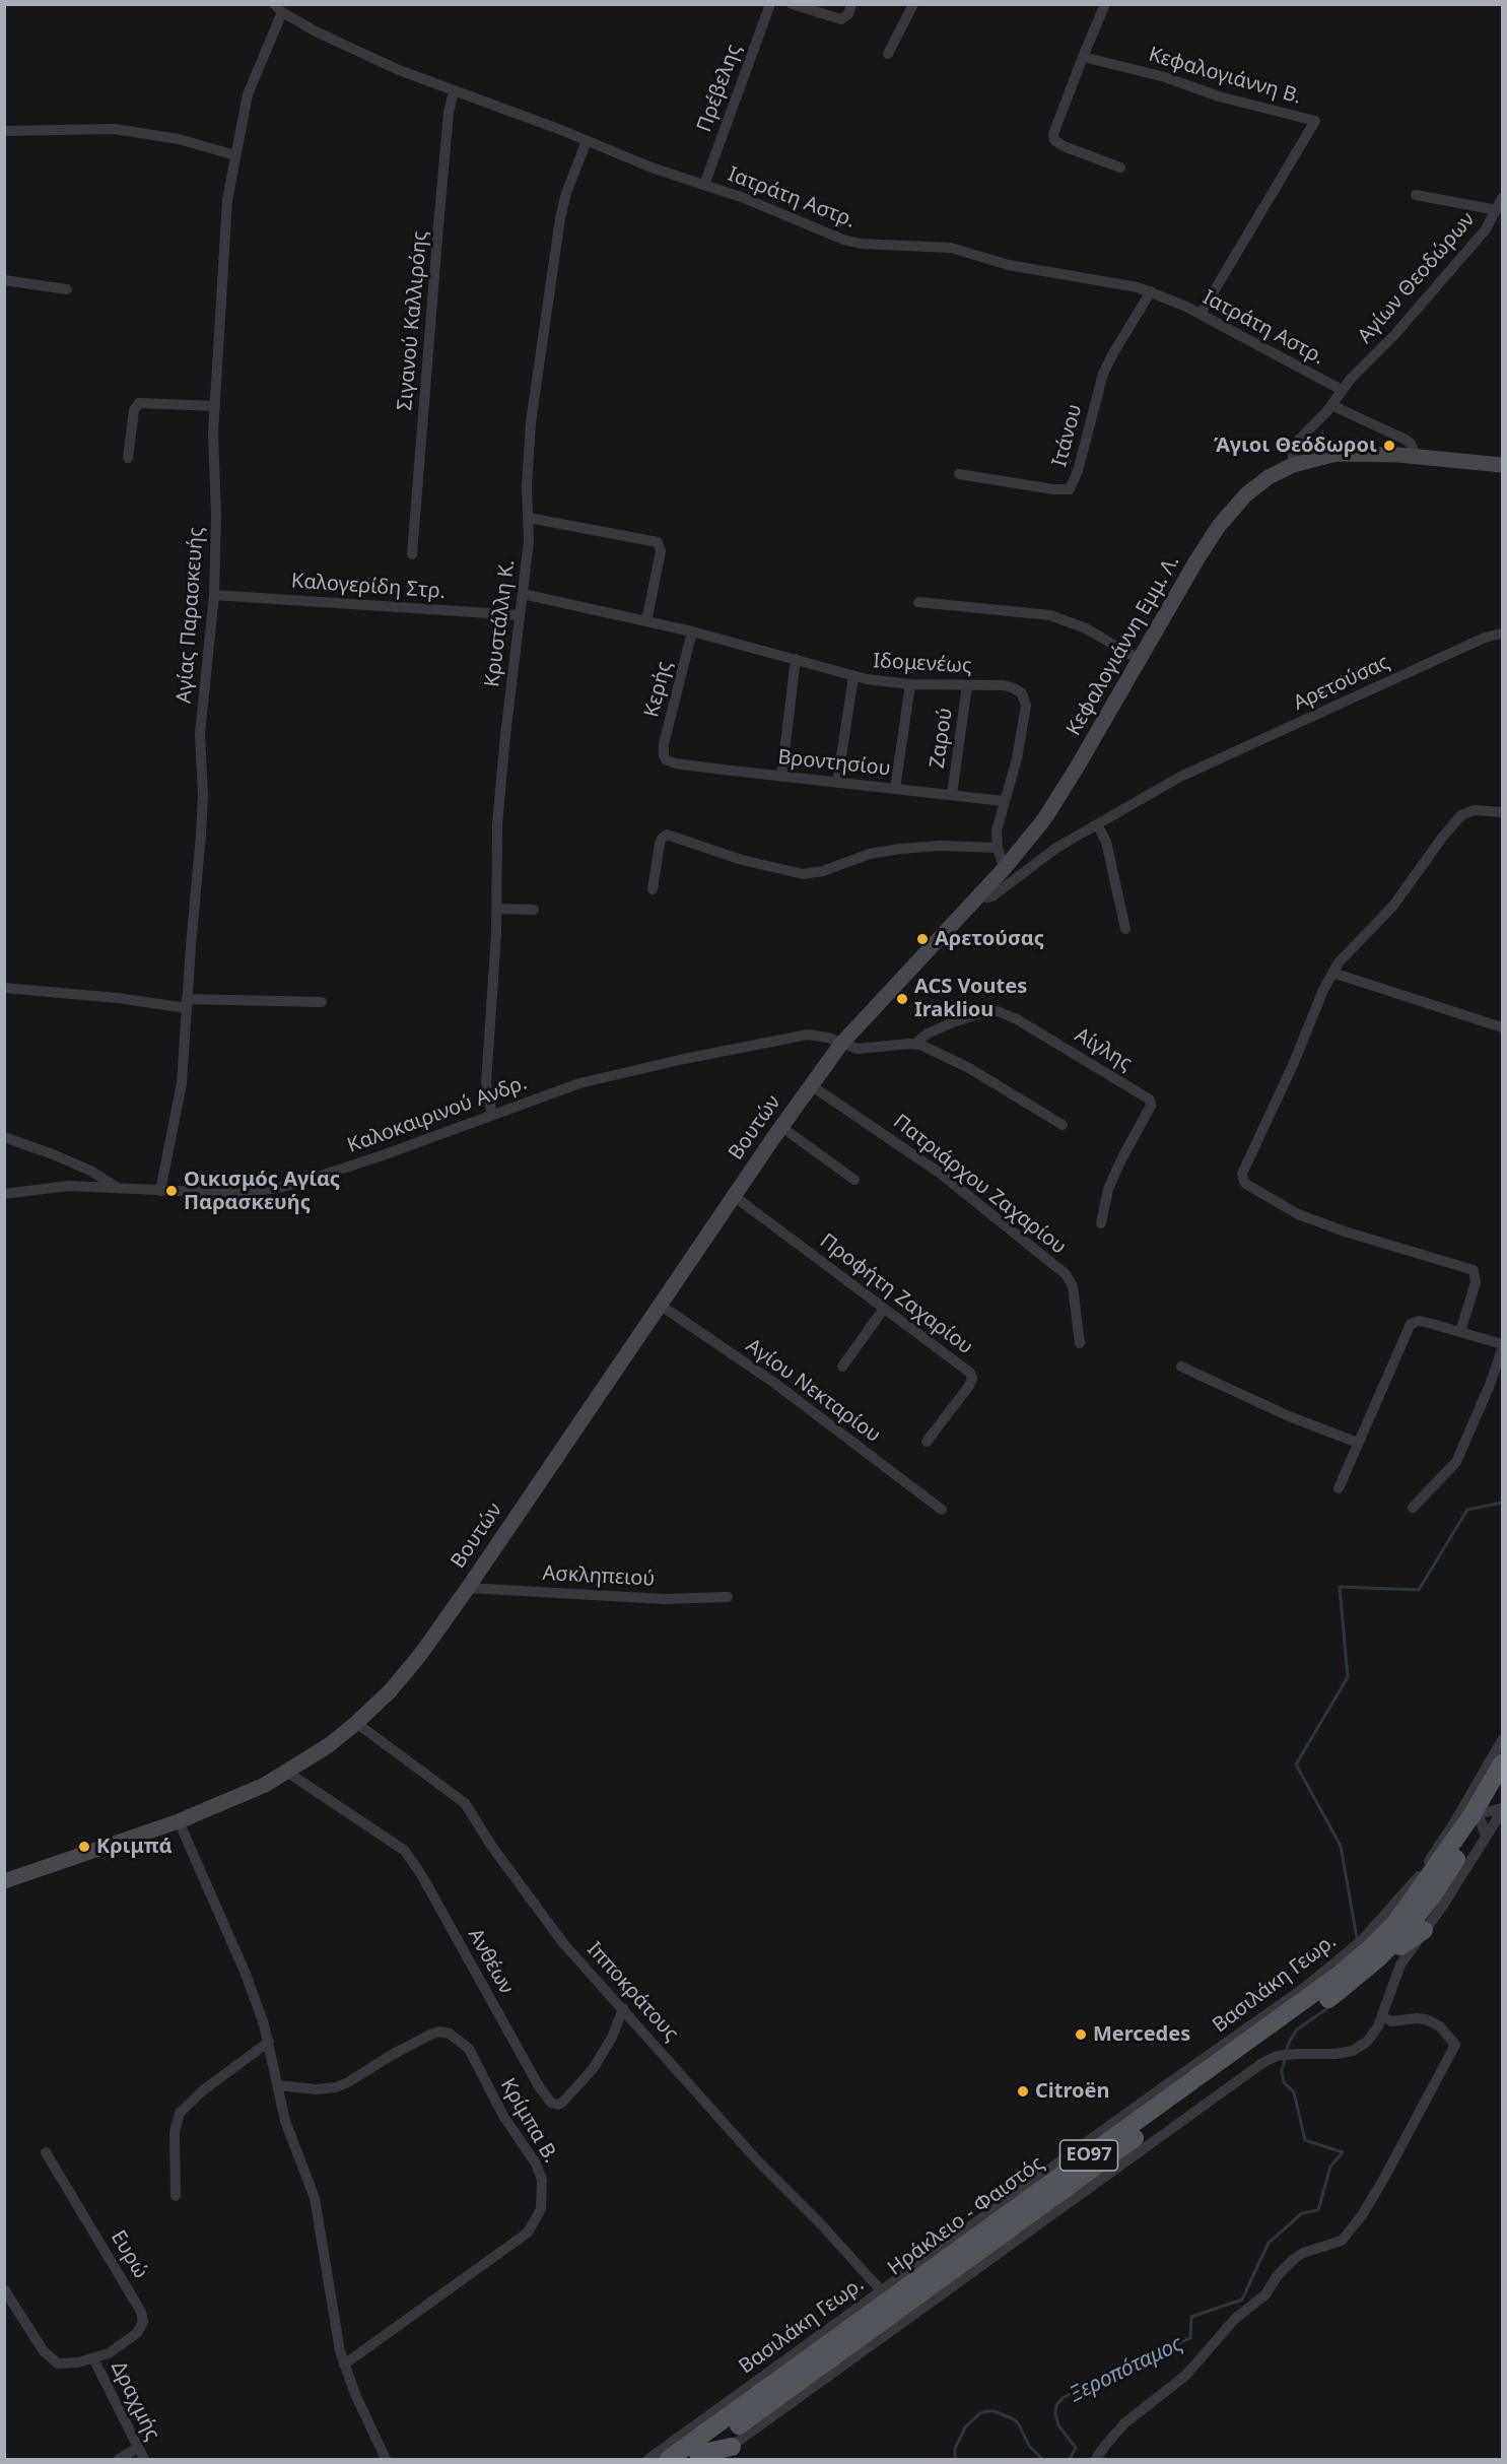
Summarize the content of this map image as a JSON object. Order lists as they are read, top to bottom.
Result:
{
  "streets": {
    "main road": [
      "Κεφαλογιάννη Εμμ. Λ.",
      "Βουτών",
      "ΕΟ97",
      "Ηράκλειο - Φαιστός"
    ],
    "street": [
      "Κεφαλογιάννη Β.",
      "Πρέβελης",
      "Ιατράτη Αστρ.",
      "Αγίων Θεοδώρων",
      "Σιγανού Καλλιρόης",
      "Ιτάνου",
      "Καλογερίδη Στρ.",
      "Αγίας Παρασκευής",
      "Κρυστάλλη Κ.",
      "Ιδομενέως",
      "Αρετούσας",
      "Κερής",
      "Ζαρού",
      "Βροντησίου",
      "Αίγλης",
      "Καλοκαιρινού Ανδρ.",
      "Πατριάρχου Ζαχαρίου",
      "Προφήτη Ζαχαρίου",
      "Αγίου Νεκταρίου",
      "Ασκληπειού",
      "Ανθέων",
      "Βασιλάκη Γεωρ.",
      "Ιπποκράτους",
      "Κρίμπα Β.",
      "Ευρώ",
      "Δραχμής"
    ]
  },
  "crossings": [
    ["Κεφαλογιάννη Β.", "Ιατράτη Αστρ."],
    ["Πρέβελης", "Ιατράτη Αστρ."],
    ["Ιατράτη Αστρ.", "Αγίων Θεοδώρων"],
    ["Ιατράτη Αστρ.", "Σιγανού Καλλιρόης"],
    ["Ιατράτη Αστρ.", "Ιτάνου"],
    ["Ιατράτη Αστρ.", "Αγίας Παρασκευής"],
    ["Ιατράτη Αστρ.", "Κρυστάλλη Κ."],
    ["Αγίων Θεοδώρων", "Κεφαλογιάννη Εμμ. Λ."],
    ["Καλογερίδη Στρ.", "Αγίας Παρασκευής"],
    ["Καλογερίδη Στρ.", "Κρυστάλλη Κ."],
    ["Αγίας Παρασκευής", "Καλοκαιρινού Ανδρ."],
    ["Κρυστάλλη Κ.", "Ιδομενέως"],
    ["Κρυστάλλη Κ.", "Καλοκαιρινού Ανδρ."],
    ["Κεφαλογιάννη Εμμ. Λ.", "Ιδομενέως"],
    ["Κεφαλογιάννη Εμμ. Λ.", "Αρετούσας"],
    ["Κεφαλογιάννη Εμμ. Λ.", "Καλοκαιρινού Ανδρ."],
    ["Κεφαλογιάννη Εμμ. Λ.", "Βουτών"],
    ["Ιδομενέως", "Κερής"],
    ["Ιδομενέως", "Ζαρού"],
    ["Ιδομενέως", "Βροντησίου"],
    ["Κερής", "Βροντησίου"],
    ["Ζαρού", "Βροντησίου"],
    ["Αίγλης", "Καλοκαιρινού Ανδρ."],
    ["Καλοκαιρινού Ανδρ.", "Βουτών"],
    ["Βουτών", "Πατριάρχου Ζαχαρίου"],
    ["Βουτών", "Προφήτη Ζαχαρίου"],
    ["Βουτών", "Αγίου Νεκταρίου"],
    ["Βουτών", "Ασκληπειού"],
    ["Βουτών", "Ανθέων"],
    ["Βουτών", "Ιπποκράτους"],
    ["Ανθέων", "Ιπποκράτους"],
    ["Βασιλάκη Γεωρ.", "Ιπποκράτους"],
    ["Βασιλάκη Γεωρ.", "Ηράκλειο - Φαιστός"],
    ["Ευρώ", "Δραχμής"]
  ],
  "water": ["Ξεροπόταμος"],
  "places": [
    "Άγιοι Θεόδωροι",
    "Αρετούσας",
    "ACS Voutes Irakliou",
    "Οικισμός Αγίας Παρασκευής",
    "Κριμπά",
    "Mercedes",
    "Citroën"
  ]
}
